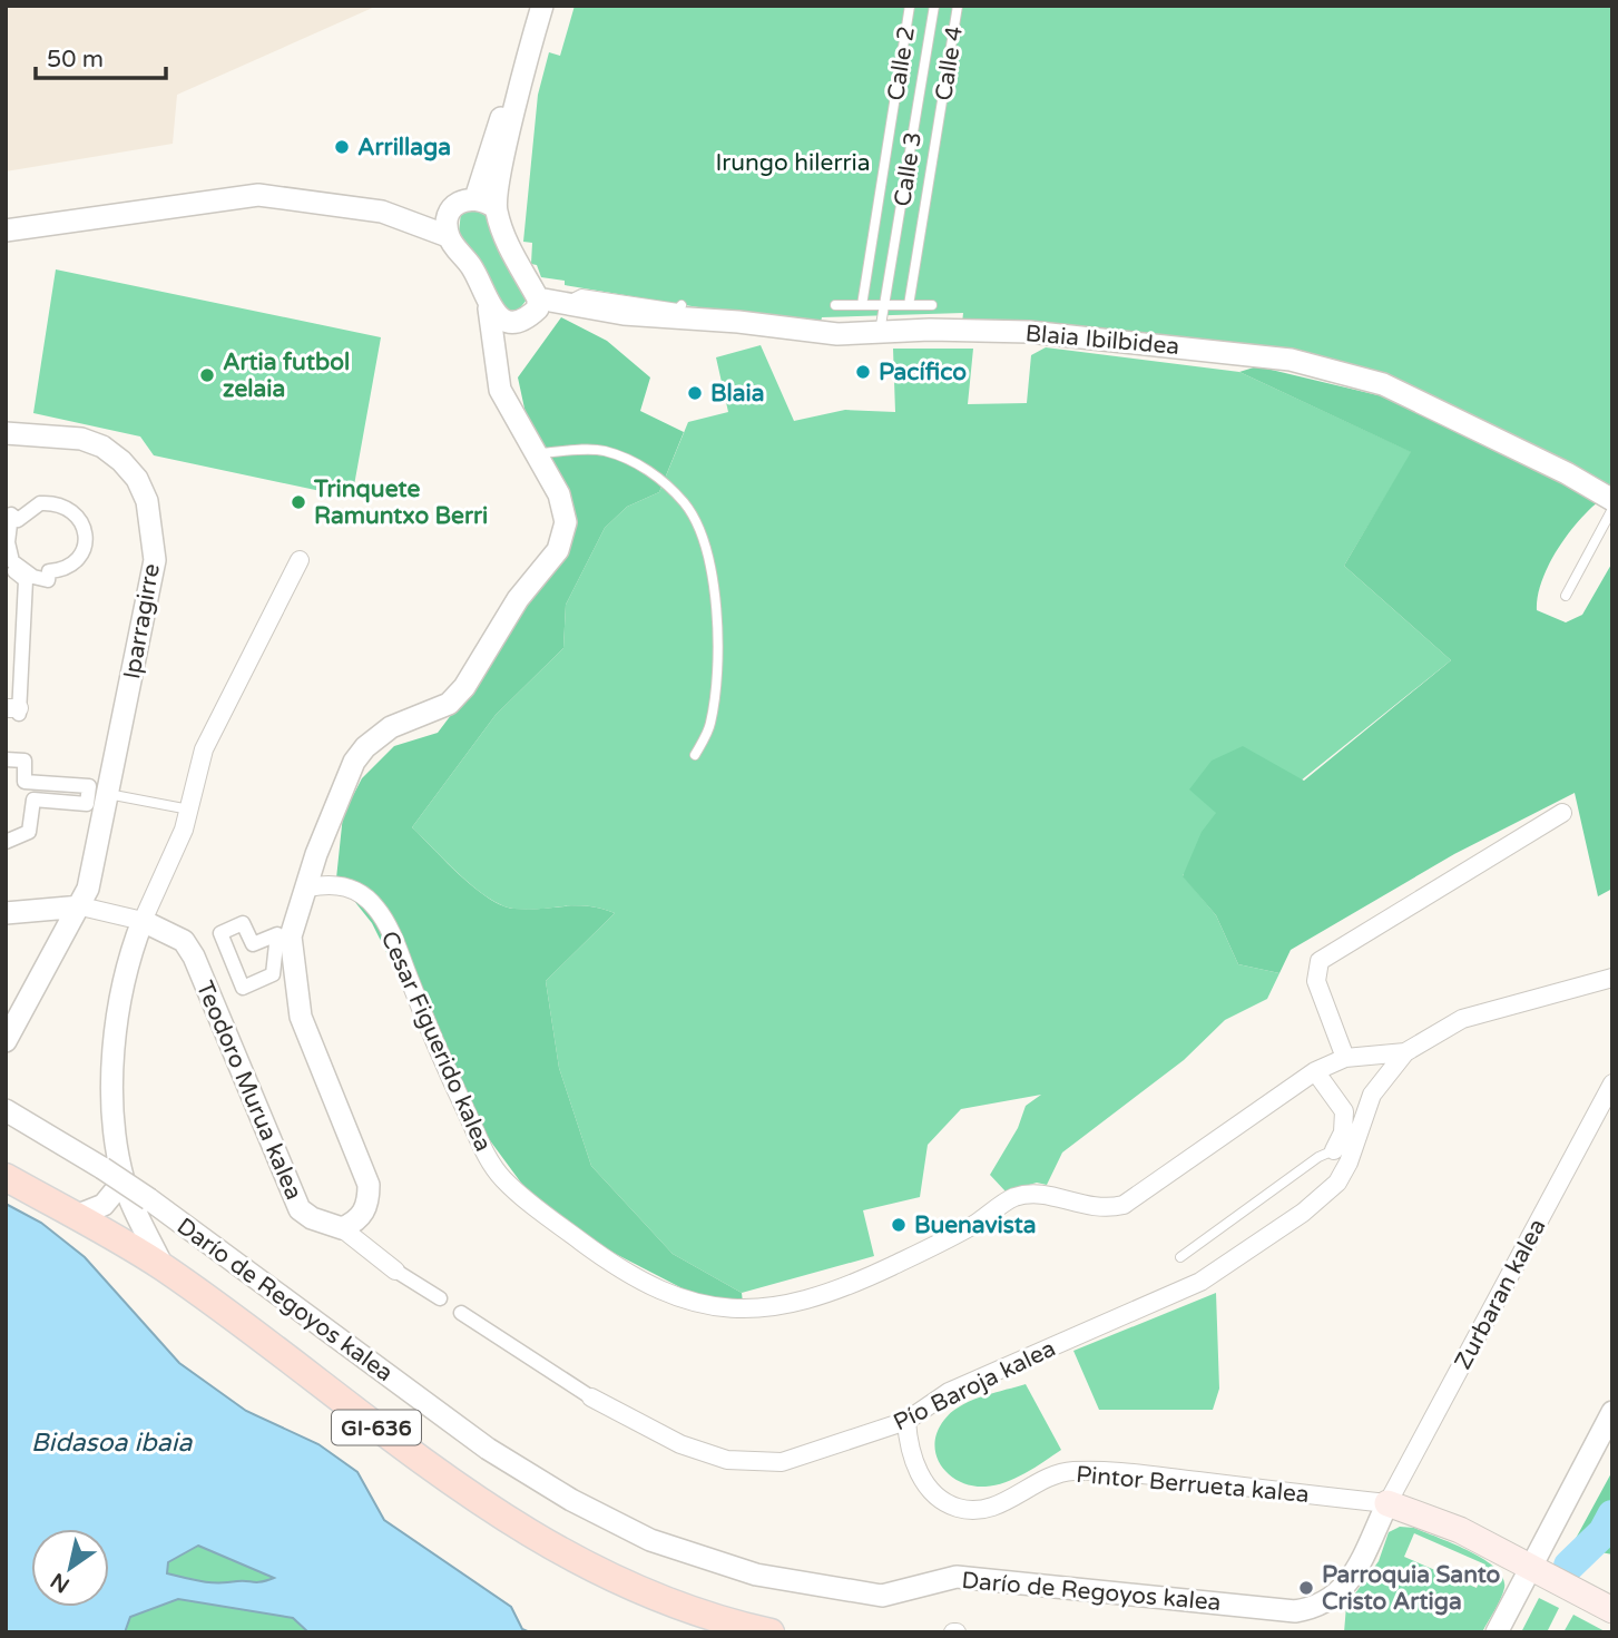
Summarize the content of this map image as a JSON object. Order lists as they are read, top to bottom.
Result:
{
  "streets": {
    "main road": ["GI-636", "Pintor Berrueta kalea"],
    "street": [
      "Blaia Ibilbidea",
      "Iparragirre",
      "Cesar Figuerido kalea",
      "Teodoro Murua kalea",
      "Zurbaran kalea",
      "Darío de Regoyos kalea",
      "Pío Baroja kalea"
    ],
    "lane": ["Calle 2", "Calle 4", "Calle 3"]
  },
  "crossings": [
    ["Calle 3", "Blaia Ibilbidea"],
    ["Cesar Figuerido kalea", "Pío Baroja kalea"],
    ["Zurbaran kalea", "Darío de Regoyos kalea"],
    ["Zurbaran kalea", "Pintor Berrueta kalea"],
    ["Darío de Regoyos kalea", "Pintor Berrueta kalea"],
    ["Pío Baroja kalea", "Pintor Berrueta kalea"]
  ],
  "water": ["Bidasoa ibaia"],
  "parks": ["Irungo hilerria"],
  "places": [
    "Arrillaga",
    "Pacífico",
    "Artia futbol zelaia",
    "Blaia",
    "Trinquete Ramuntxo Berri",
    "Buenavista",
    "Parroquia Santo Cristo Artiga"
  ],
  "scale_bar": "50 m",
  "north": "bottom left"
}
